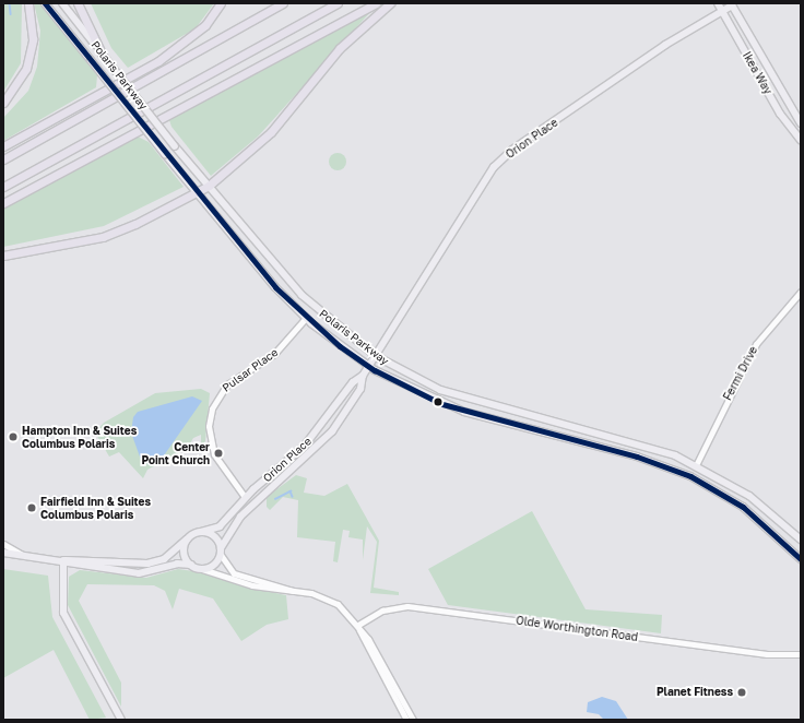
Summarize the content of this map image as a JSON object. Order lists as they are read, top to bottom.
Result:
{
  "streets": {
    "main road": ["Ikea Way", "Polaris Parkway", "Orion Place"],
    "street": ["Pulsar Place", "Fermi Drive", "Olde Worthington Road"]
  },
  "crossings": [
    ["Ikea Way", "Orion Place"],
    ["Polaris Parkway", "Orion Place"],
    ["Polaris Parkway", "Pulsar Place"],
    ["Polaris Parkway", "Fermi Drive"],
    ["Orion Place", "Pulsar Place"]
  ],
  "places": [
    "Hampton Inn & Suites Columbus Polaris",
    "Center Point Church",
    "Fairfield Inn & Suites Columbus Polaris",
    "Planet Fitness"
  ]
}
